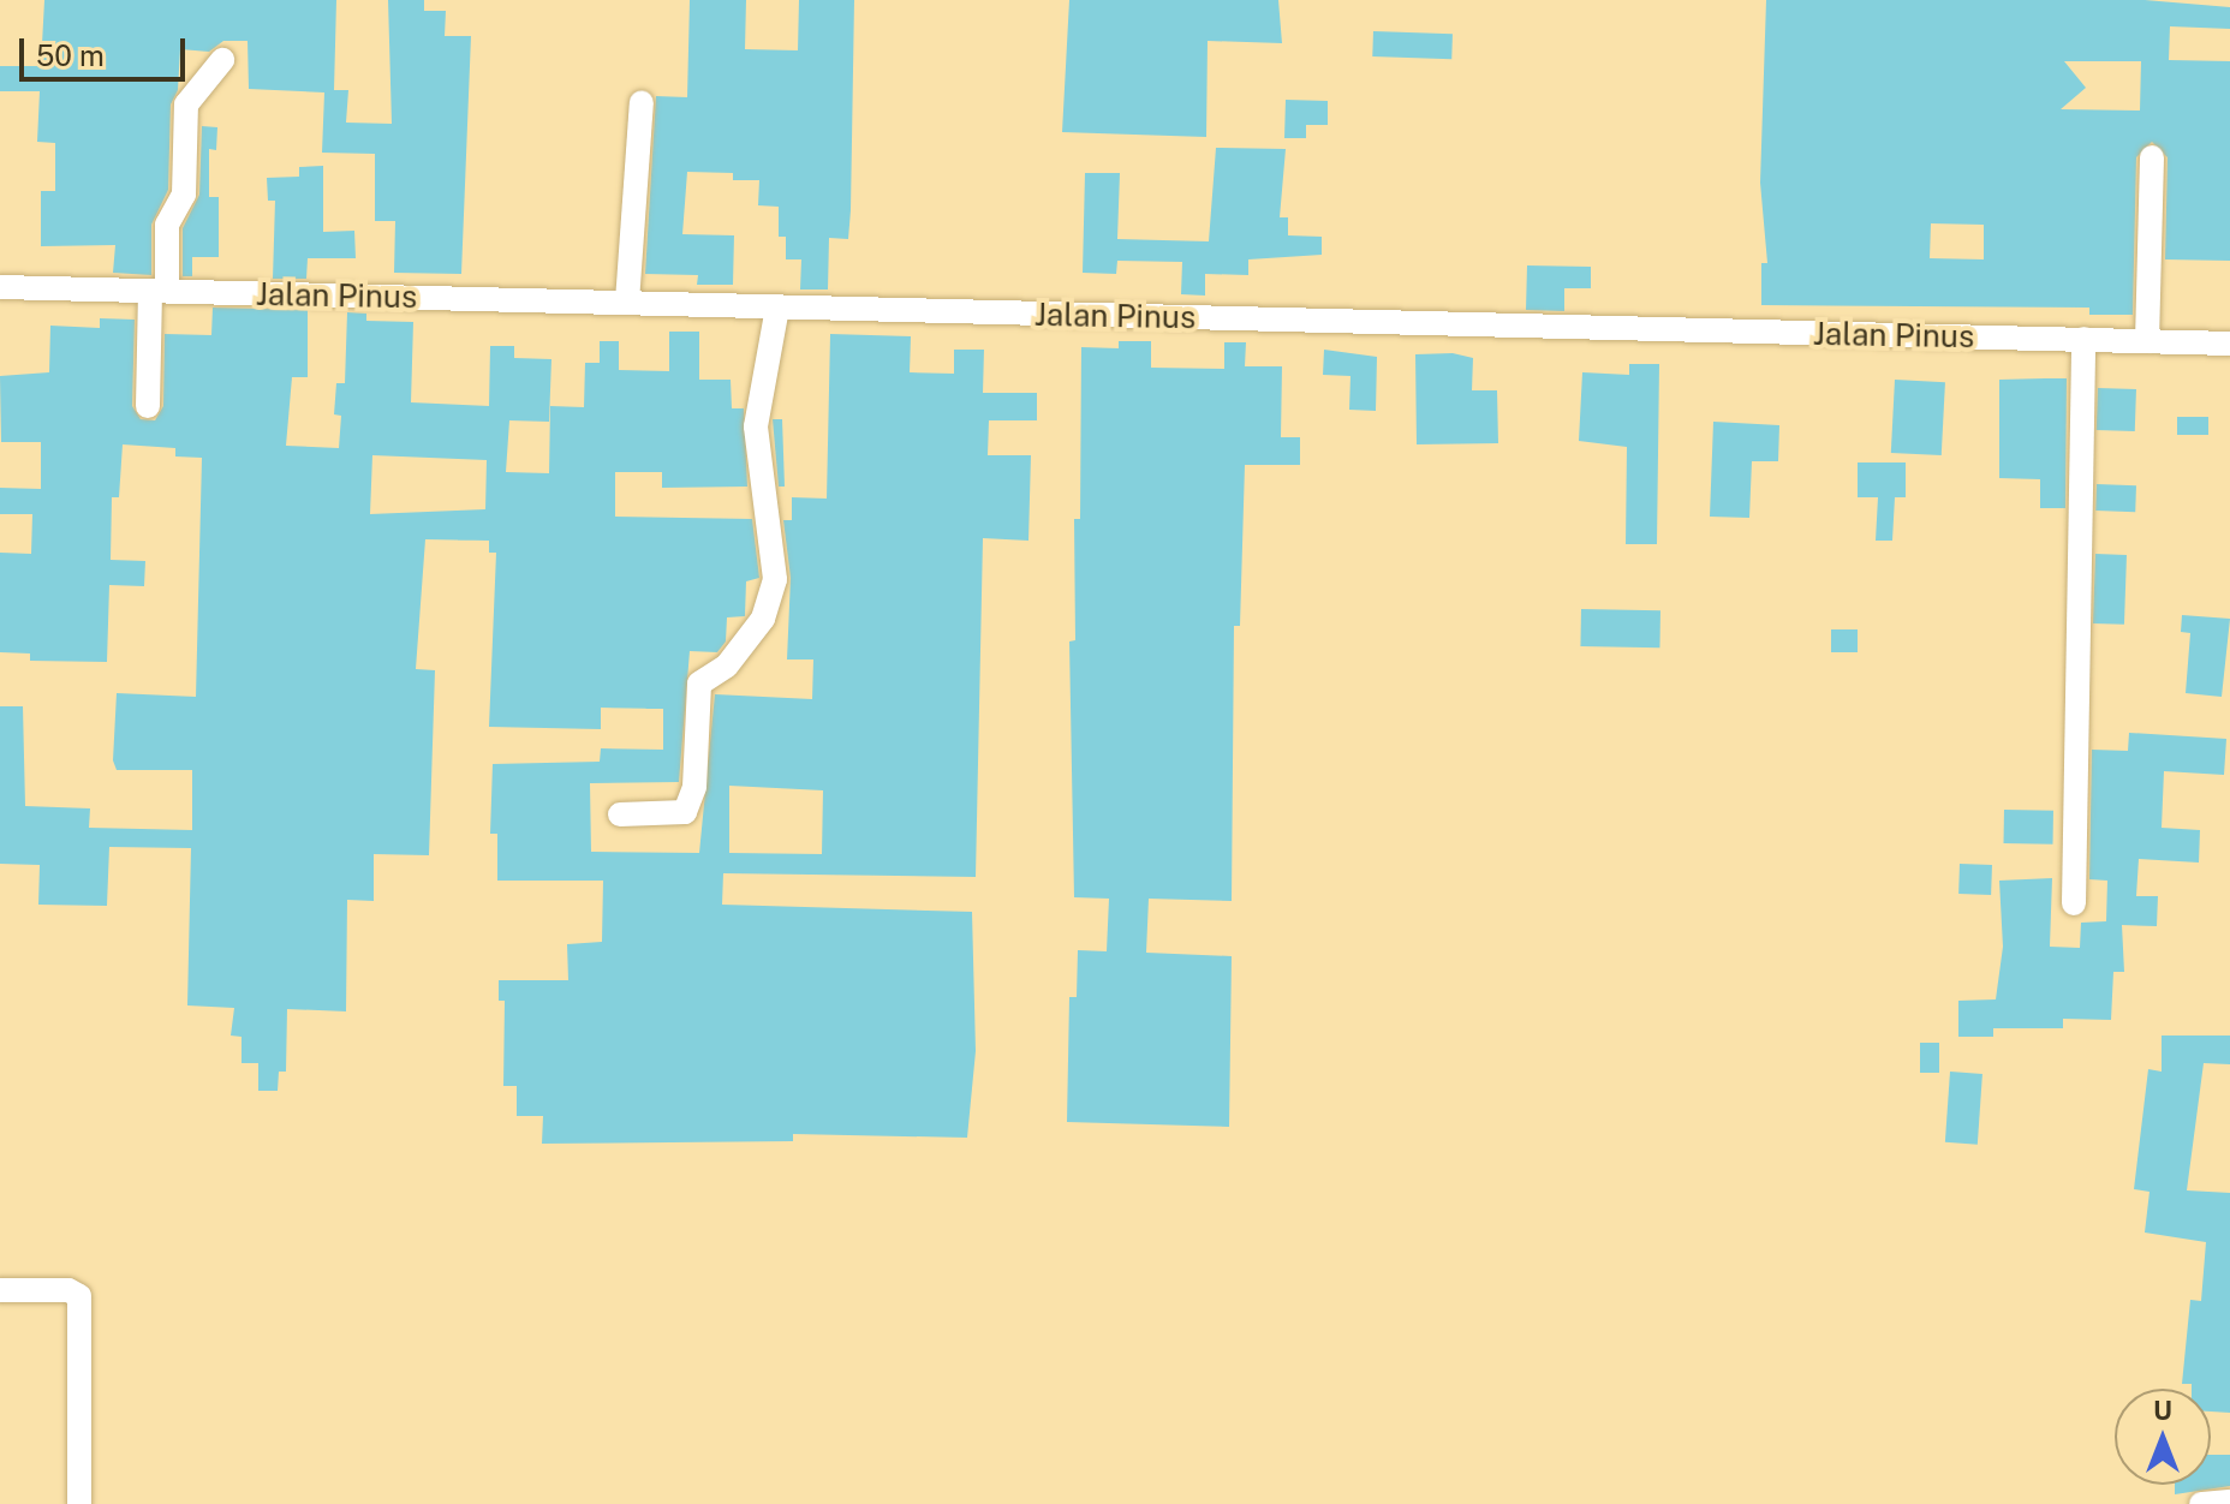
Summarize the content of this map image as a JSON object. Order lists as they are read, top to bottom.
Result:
{
  "streets": {
    "street": ["Jalan Pinus"]
  },
  "scale_bar": "50 m",
  "north": "top"
}
